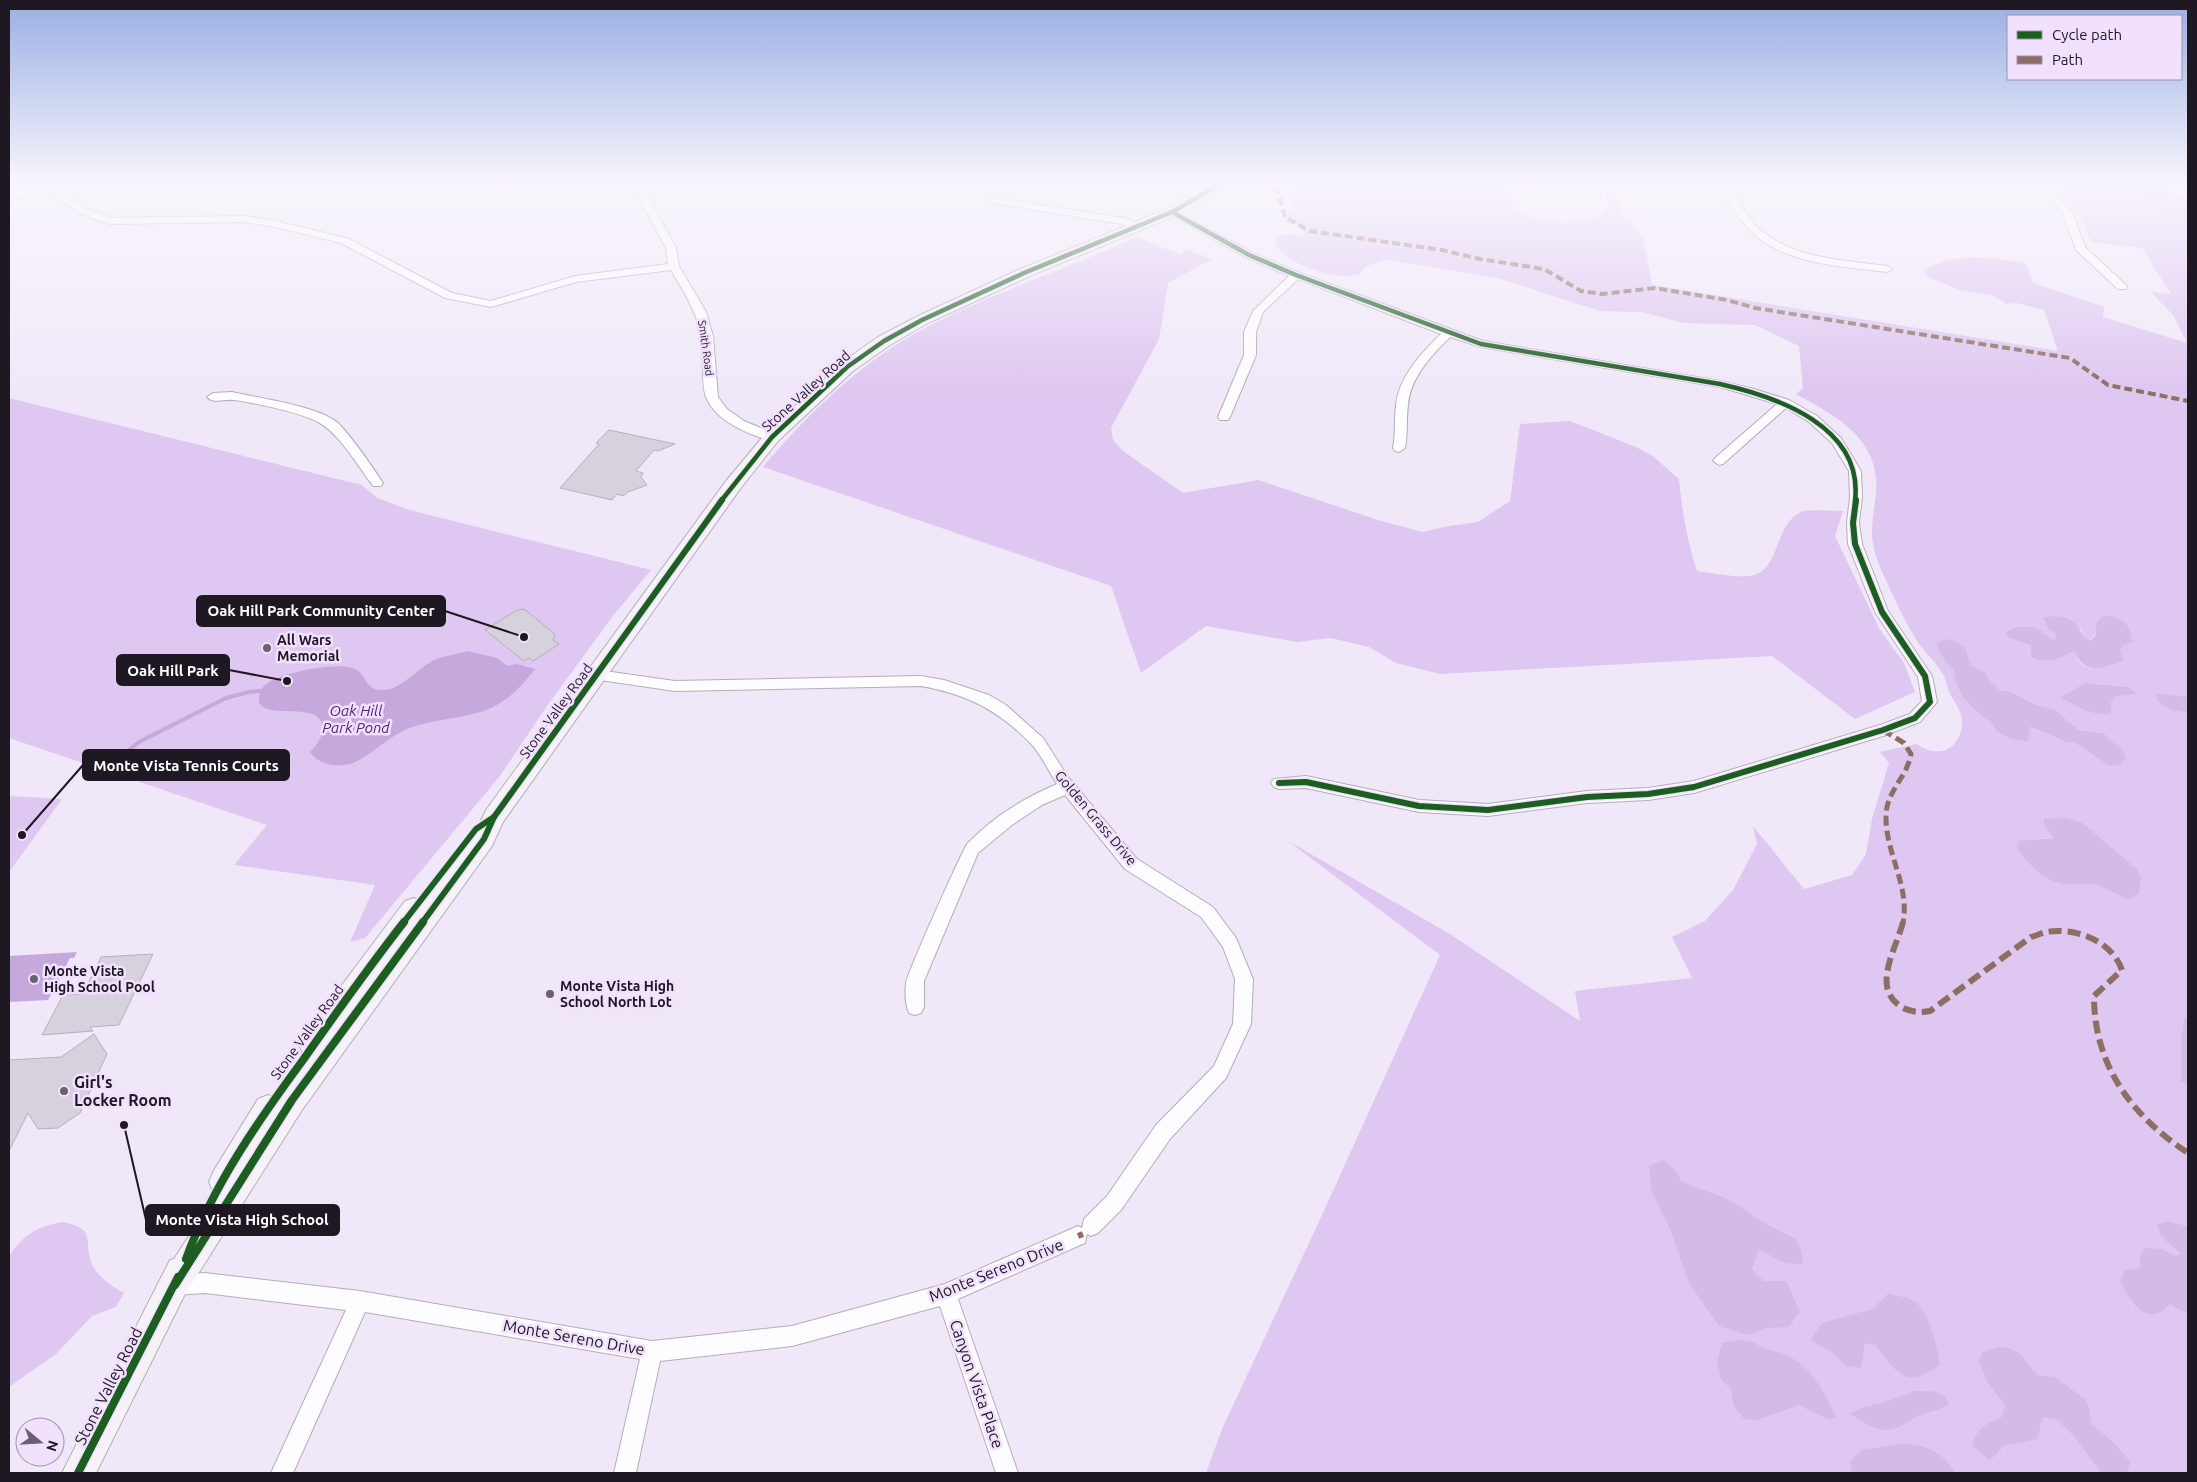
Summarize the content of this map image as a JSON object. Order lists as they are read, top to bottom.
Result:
{
  "streets": {
    "street": [
      "Smith Road",
      "Stone Valley Road",
      "Golden Grass Drive",
      "Monte Sereno Drive",
      "Canyon Vista Place"
    ]
  },
  "crossings": [
    ["Smith Road", "Stone Valley Road"],
    ["Stone Valley Road", "Golden Grass Drive"],
    ["Stone Valley Road", "Monte Sereno Drive"],
    ["Golden Grass Drive", "Monte Sereno Drive"],
    ["Monte Sereno Drive", "Canyon Vista Place"]
  ],
  "water": ["Oak Hill Park Pond"],
  "places": [
    "Oak Hill Park Community Center",
    "All Wars Memorial",
    "Oak Hill Park",
    "Monte Vista Tennis Courts",
    "Monte Vista High School Pool",
    "Monte Vista High School North Lot",
    "Girl's Locker Room",
    "Monte Vista High School"
  ],
  "legend": ["Cycle path", "Path"],
  "north": "right"
}
